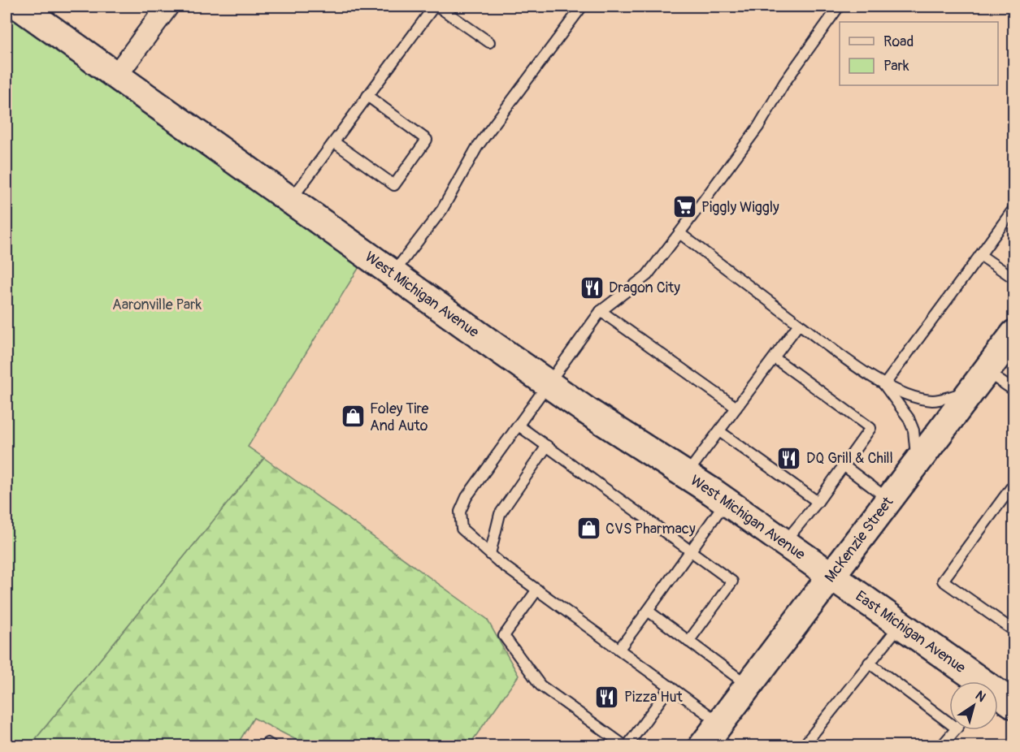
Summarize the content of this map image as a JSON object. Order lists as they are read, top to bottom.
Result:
{
  "streets": {
    "street": ["West Michigan Avenue", "McKenzie Street", "East Michigan Avenue"]
  },
  "crossings": [
    ["West Michigan Avenue", "McKenzie Street"],
    ["West Michigan Avenue", "East Michigan Avenue"],
    ["McKenzie Street", "East Michigan Avenue"]
  ],
  "parks": ["Aaronville Park"],
  "places": {
    "supermarket": ["Piggly Wiggly"],
    "restaurant": ["Dragon City", "DQ Grill & Chill", "Pizza Hut"],
    "shop": ["Foley Tire And Auto", "CVS Pharmacy"]
  },
  "legend": ["Road", "Park"],
  "north": "top right"
}
